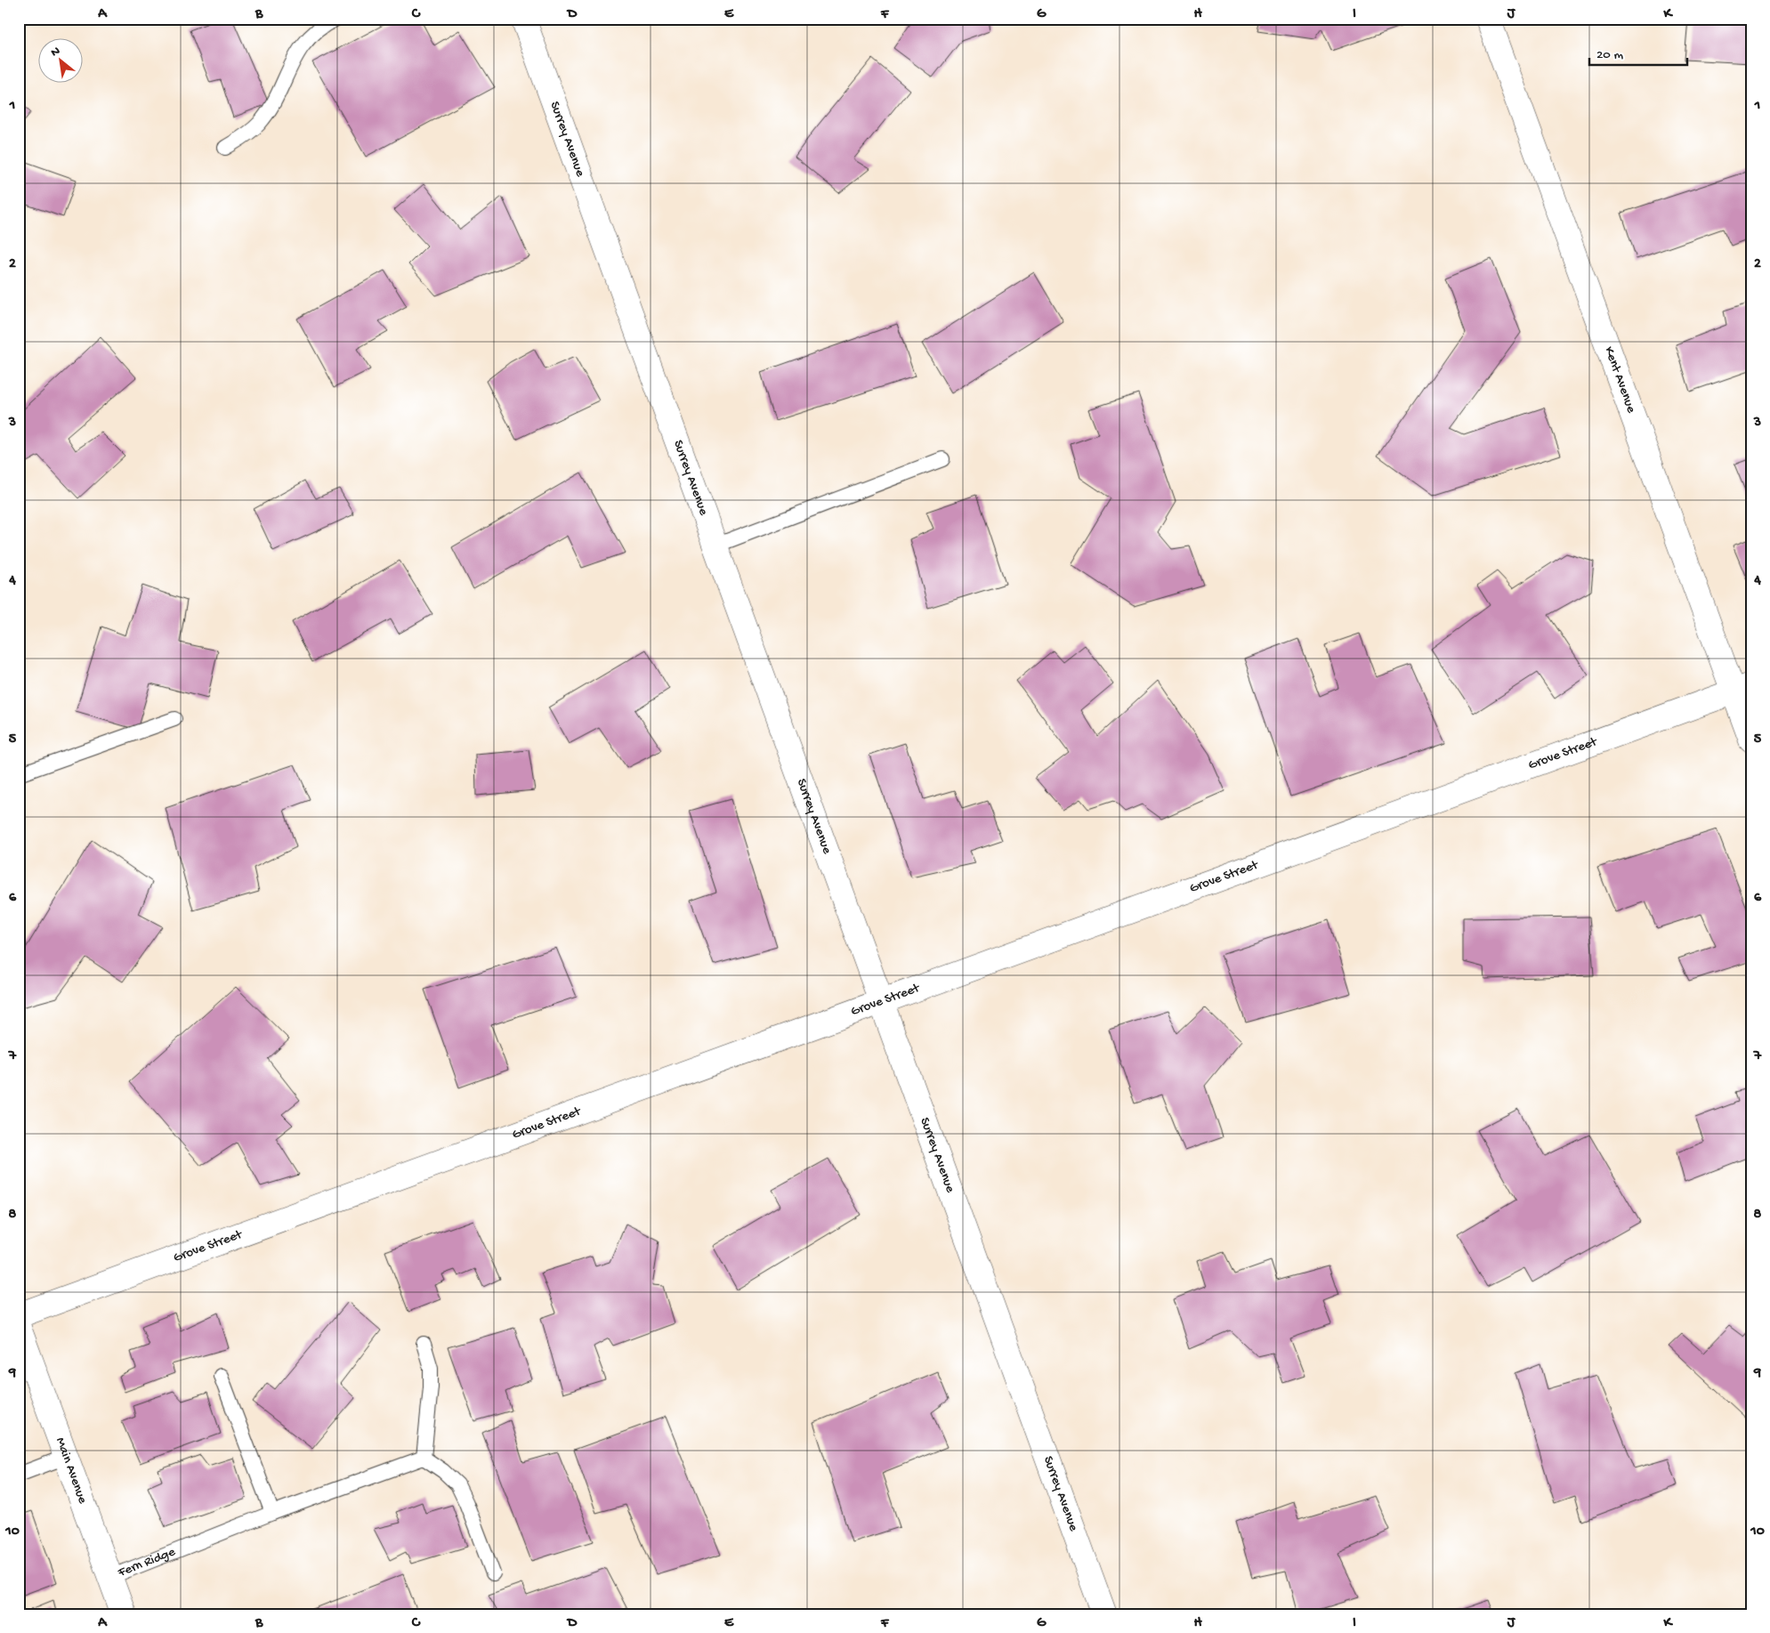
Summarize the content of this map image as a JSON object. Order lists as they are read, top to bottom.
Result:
{
  "streets": {
    "street": [
      "Surrey Avenue",
      "Kent Avenue",
      "Grove Street",
      "Main Avenue"
    ],
    "lane": ["Fern Ridge"]
  },
  "crossings": [
    ["Surrey Avenue", "Grove Street"],
    ["Kent Avenue", "Grove Street"],
    ["Main Avenue", "Fern Ridge"]
  ],
  "scale_bar": "20 m",
  "north": "top left",
  "grid": {
    "columns": [
      "A",
      "B",
      "C",
      "D",
      "E",
      "F",
      "G",
      "H",
      "I",
      "J",
      "K"
    ],
    "rows": [
      "1",
      "2",
      "3",
      "4",
      "5",
      "6",
      "7",
      "8",
      "9",
      "10"
    ]
  }
}
